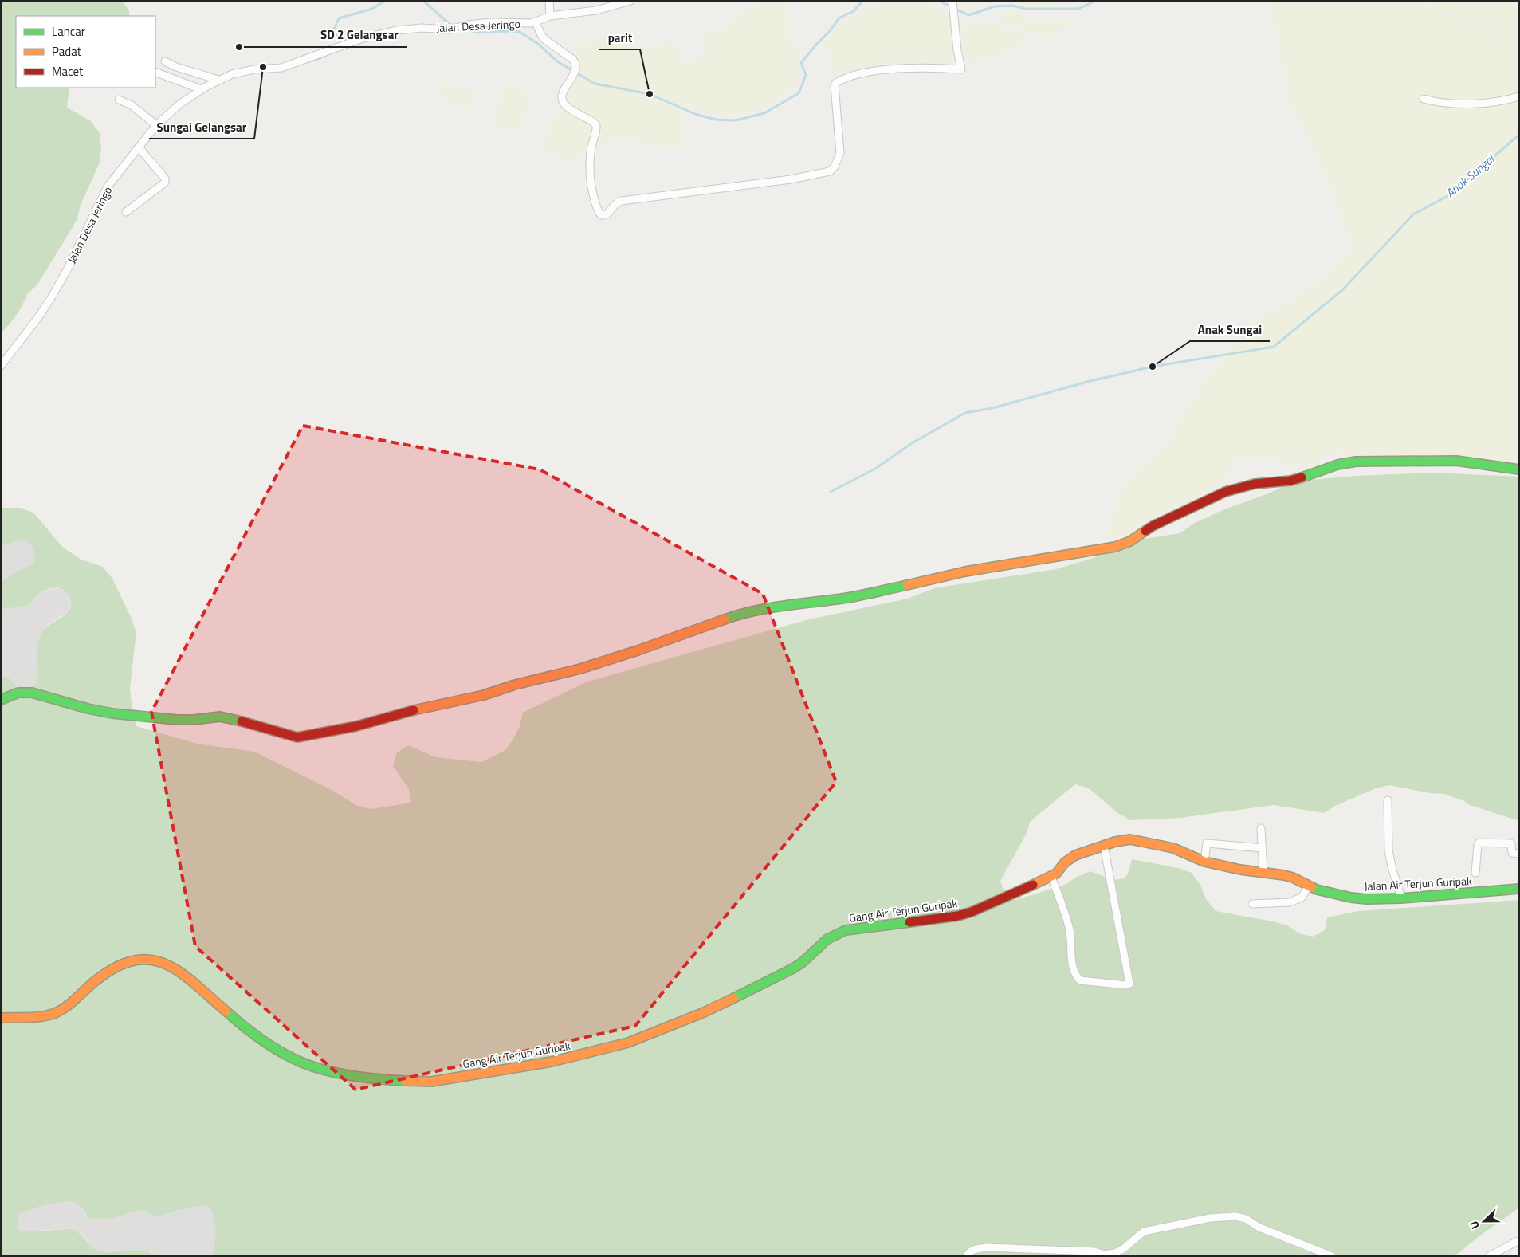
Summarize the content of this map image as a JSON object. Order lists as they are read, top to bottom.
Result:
{
  "streets": {
    "street": ["Jalan Desa Jeringo", "Jalan Air Terjun Guripak", "Gang Air Terjun Guripak"]
  },
  "crossings": [
    ["Jalan Air Terjun Guripak", "Gang Air Terjun Guripak"]
  ],
  "water": ["Anak Sungai"],
  "places": [
    "SD 2 Gelangsar",
    "Sungai Gelangsar",
    "parit",
    "Anak Sungai"
  ],
  "legend": ["Lancar", "Padat", "Macet"],
  "north": "left"
}
